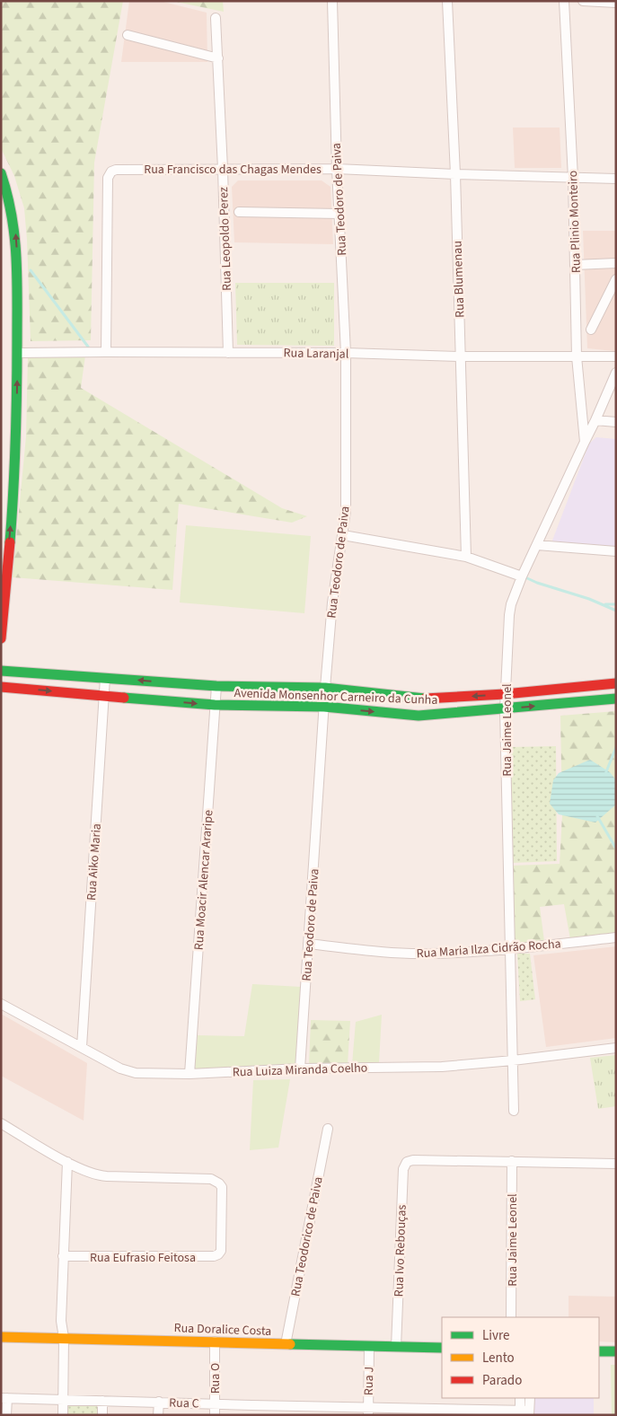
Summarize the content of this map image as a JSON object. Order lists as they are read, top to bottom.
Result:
{
  "streets": {
    "main road": ["Avenida Monsenhor Carneiro da Cunha", "Rua Doralice Costa"],
    "street": [
      "Rua Francisco das Chagas Mendes",
      "Rua Teodoro de Paiva",
      "Rua Plinio Monteiro",
      "Rua Leopoldo Perez",
      "Rua Blumenau",
      "Rua Laranjal",
      "Rua Jaime Leonel",
      "Rua Aiko Maria",
      "Rua Moacir Alencar Araripe",
      "Rua Maria Ilza Cidrão Rocha",
      "Rua Luiza Miranda Coelho",
      "Rua Teodorico de Paiva",
      "Rua Ivo Rebouças",
      "Rua Eufrasio Feitosa",
      "Rua O",
      "Rua J",
      "Rua C"
    ]
  },
  "crossings": [
    ["Rua Francisco das Chagas Mendes", "Rua Teodoro de Paiva"],
    ["Rua Francisco das Chagas Mendes", "Rua Plinio Monteiro"],
    ["Rua Francisco das Chagas Mendes", "Rua Leopoldo Perez"],
    ["Rua Francisco das Chagas Mendes", "Rua Blumenau"],
    ["Rua Francisco das Chagas Mendes", "Rua Laranjal"],
    ["Rua Teodoro de Paiva", "Rua Laranjal"],
    ["Rua Teodoro de Paiva", "Avenida Monsenhor Carneiro da Cunha"],
    ["Rua Teodoro de Paiva", "Rua Maria Ilza Cidrão Rocha"],
    ["Rua Teodoro de Paiva", "Rua Luiza Miranda Coelho"],
    ["Rua Plinio Monteiro", "Rua Laranjal"],
    ["Rua Plinio Monteiro", "Rua Jaime Leonel"],
    ["Rua Leopoldo Perez", "Rua Laranjal"],
    ["Rua Blumenau", "Rua Laranjal"],
    ["Avenida Monsenhor Carneiro da Cunha", "Rua Jaime Leonel"],
    ["Avenida Monsenhor Carneiro da Cunha", "Rua Aiko Maria"],
    ["Avenida Monsenhor Carneiro da Cunha", "Rua Moacir Alencar Araripe"],
    ["Rua Jaime Leonel", "Rua Maria Ilza Cidrão Rocha"],
    ["Rua Jaime Leonel", "Rua Luiza Miranda Coelho"],
    ["Rua Jaime Leonel", "Rua Ivo Rebouças"],
    ["Rua Aiko Maria", "Rua Luiza Miranda Coelho"],
    ["Rua Moacir Alencar Araripe", "Rua Luiza Miranda Coelho"],
    ["Rua Teodorico de Paiva", "Rua Doralice Costa"],
    ["Rua Ivo Rebouças", "Rua Doralice Costa"],
    ["Rua Doralice Costa", "Rua O"],
    ["Rua Doralice Costa", "Rua J"],
    ["Rua O", "Rua C"],
    ["Rua J", "Rua C"]
  ],
  "legend": ["Livre", "Lento", "Parado"]
}
